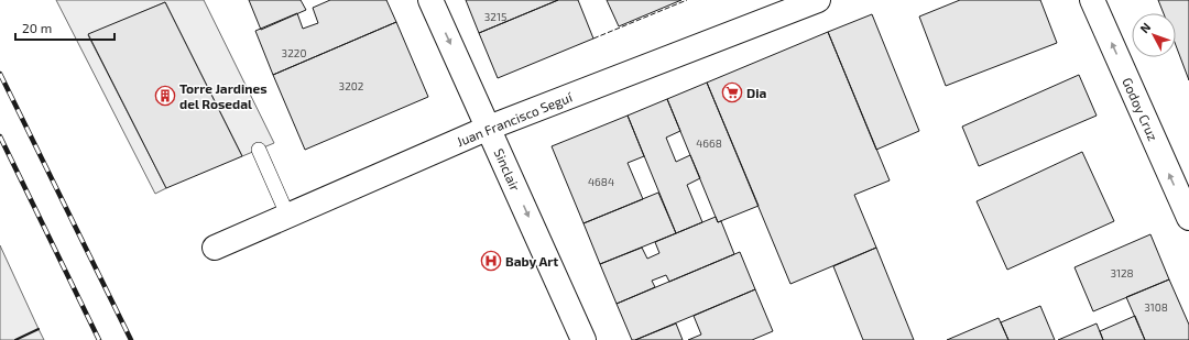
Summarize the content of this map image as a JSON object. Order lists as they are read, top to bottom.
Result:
{
  "streets": {
    "street": ["Godoy Cruz", "Juan Francisco Seguí", "Sinclair"]
  },
  "crossings": [
    ["Juan Francisco Seguí", "Sinclair"]
  ],
  "one_way": ["Godoy Cruz", "Sinclair"],
  "places": {
    "supermarket": ["Dia"],
    "building": ["Torre Jardines del Rosedal"],
    "hospital": ["Baby Art"]
  },
  "house_numbers": [
    "3215",
    "3220",
    "3202",
    "4668",
    "4684",
    "3128",
    "3108"
  ],
  "scale_bar": "20 m",
  "north": "top left"
}
